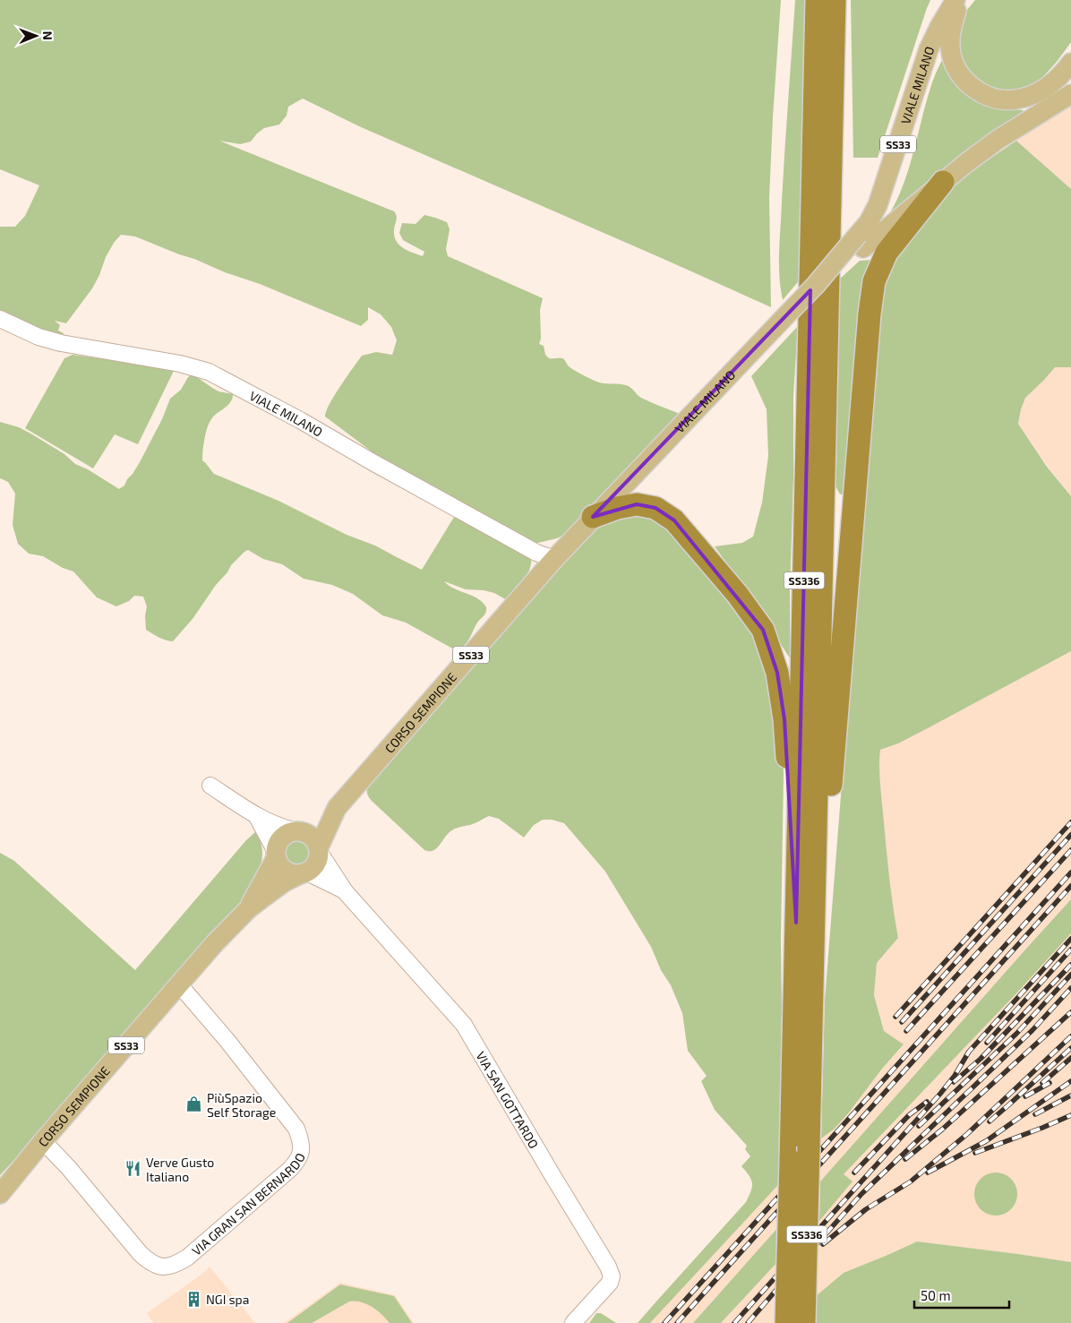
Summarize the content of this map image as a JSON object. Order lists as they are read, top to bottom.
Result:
{
  "streets": {
    "highway": ["SS336"],
    "main road": ["VIALE MILANO", "SS33", "CORSO SEMPIONE"],
    "street": ["VIA SAN GOTTARDO", "VIA GRAN SAN BERNARDO"]
  },
  "crossings": [
    ["VIALE MILANO", "CORSO SEMPIONE"],
    ["SS33", "CORSO SEMPIONE"],
    ["SS33", "VIA SAN GOTTARDO"],
    ["CORSO SEMPIONE", "VIA SAN GOTTARDO"],
    ["CORSO SEMPIONE", "VIA GRAN SAN BERNARDO"]
  ],
  "places": {
    "shop": ["PiùSpazio Self Storage"],
    "restaurant": ["Verve Gusto Italiano"],
    "building": ["NGI spa"]
  },
  "scale_bar": "50 m",
  "north": "right"
}
